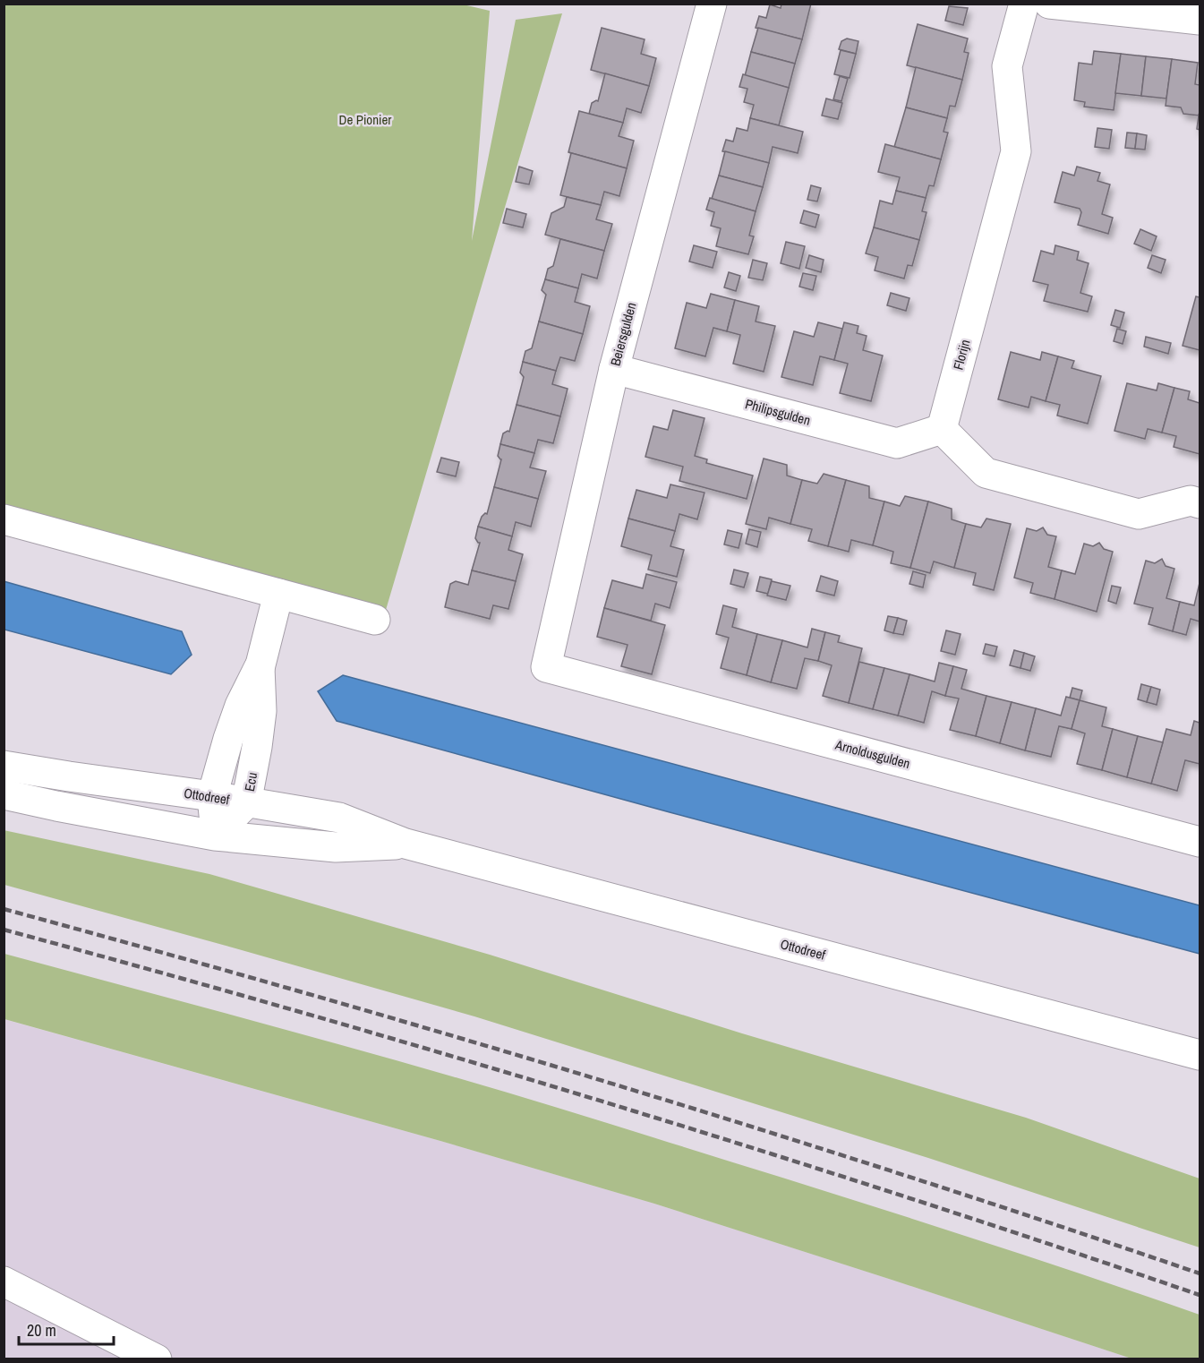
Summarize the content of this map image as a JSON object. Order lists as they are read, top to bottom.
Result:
{
  "streets": {
    "street": [
      "Beiersgulden",
      "Florijn",
      "Philipsgulden",
      "Arnoldusgulden",
      "Ecu",
      "Ottodreef"
    ]
  },
  "crossings": [
    ["Beiersgulden", "Philipsgulden"],
    ["Beiersgulden", "Arnoldusgulden"],
    ["Florijn", "Philipsgulden"],
    ["Ecu", "Ottodreef"]
  ],
  "parks": ["De Pionier"],
  "scale_bar": "20 m"
}
